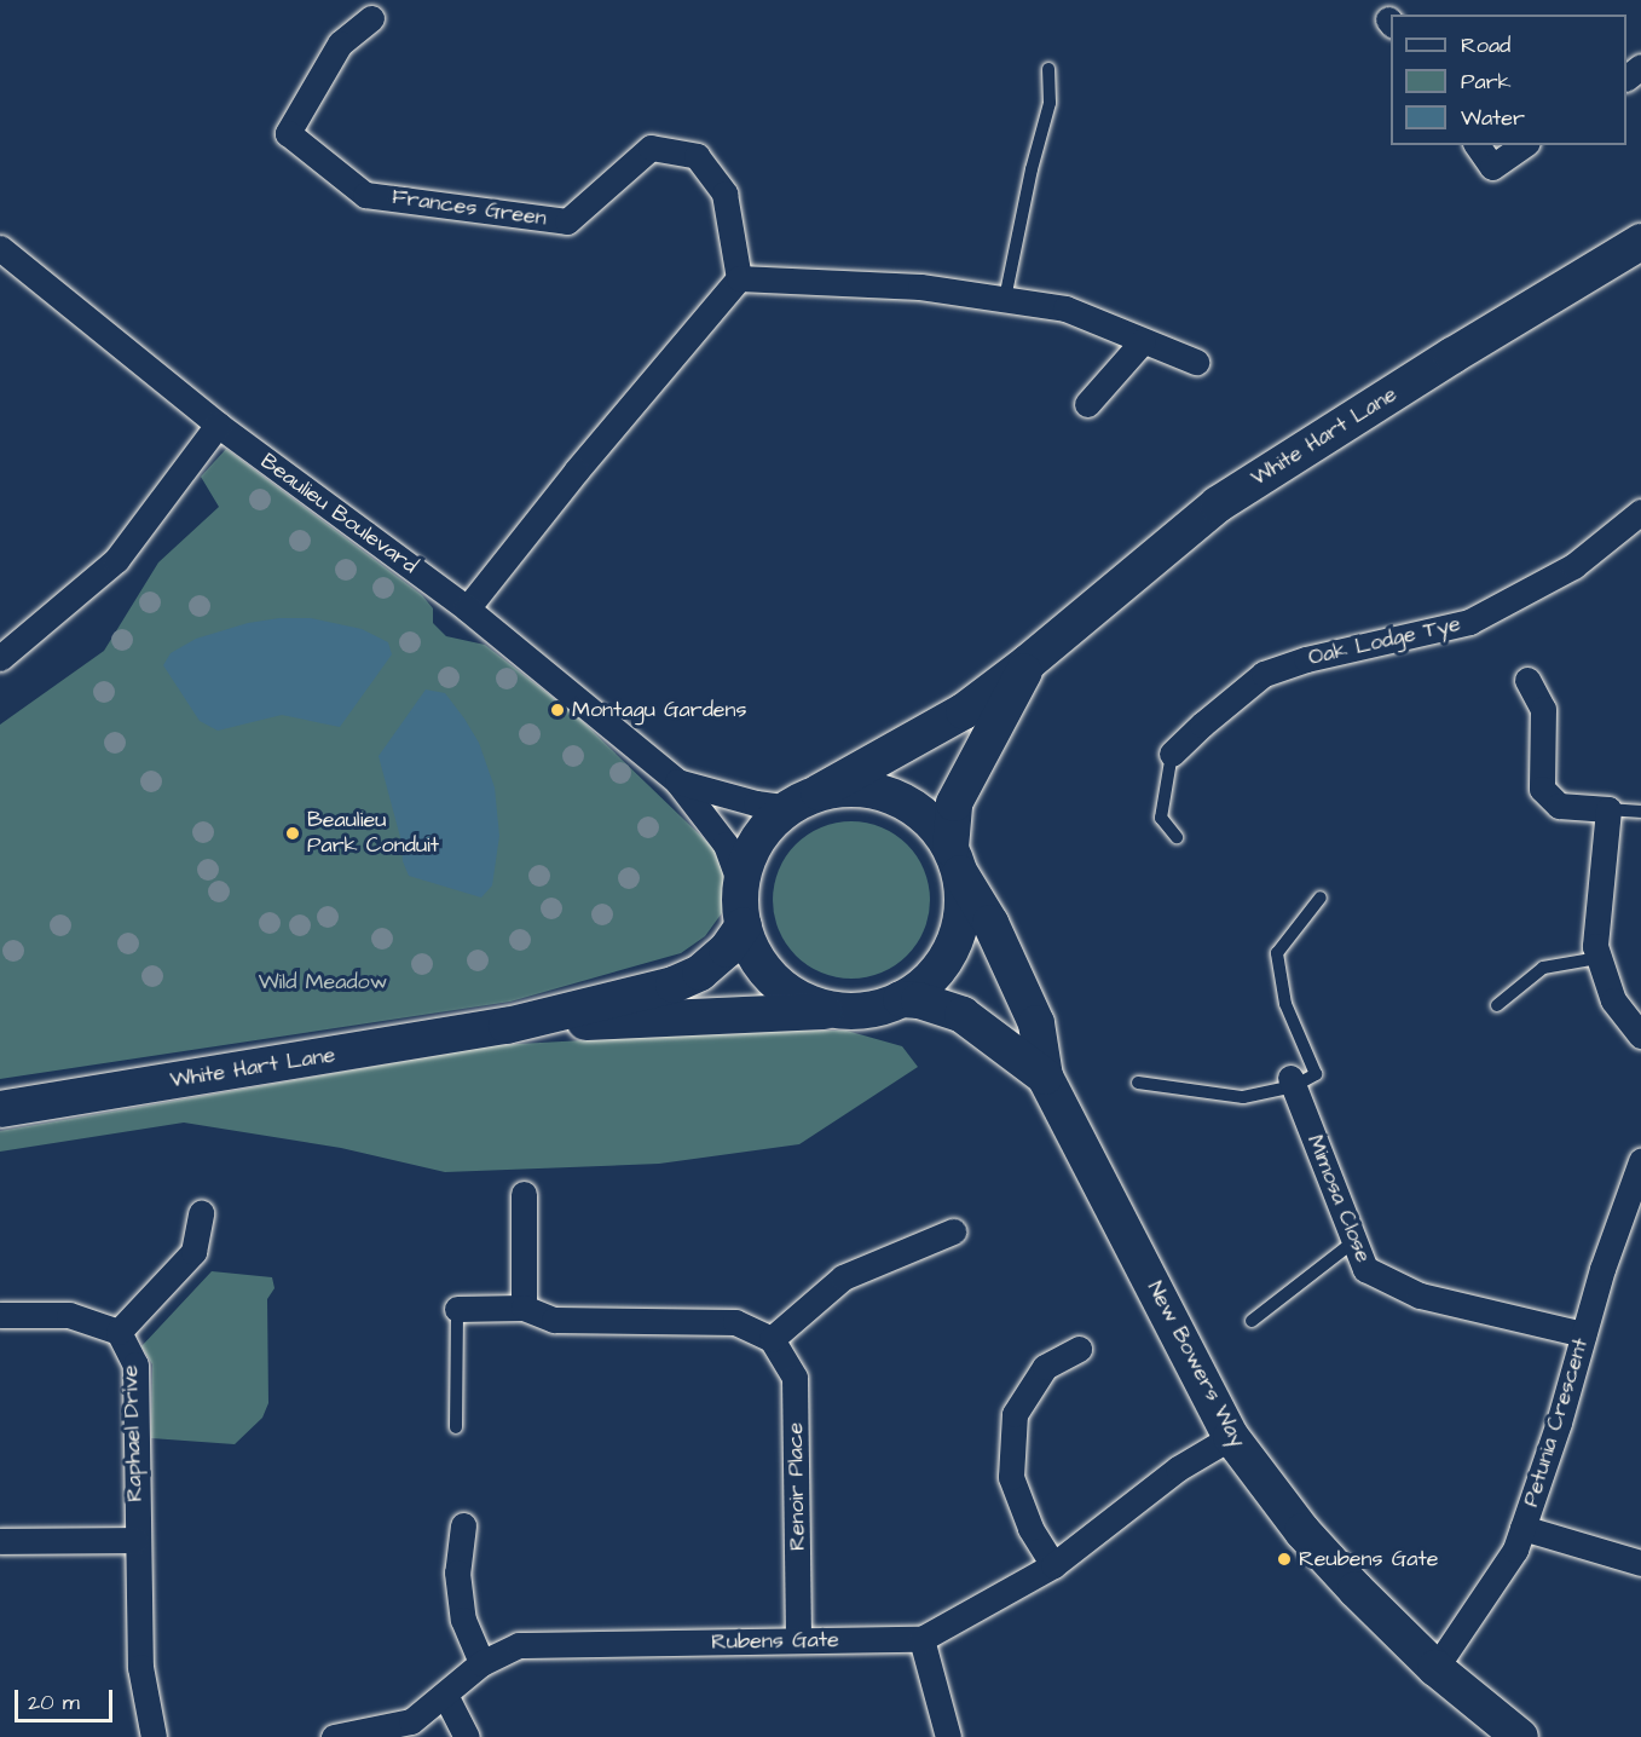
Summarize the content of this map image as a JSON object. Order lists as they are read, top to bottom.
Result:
{
  "streets": {
    "street": [
      "Frances Green",
      "White Hart Lane",
      "Beaulieu Boulevard",
      "Oak Lodge Tye",
      "Mimosa Close",
      "New Bowers Way",
      "Petunia Crescent",
      "Raphael Drive",
      "Renoir Place",
      "Rubens Gate"
    ]
  },
  "crossings": [
    ["White Hart Lane", "Beaulieu Boulevard"],
    ["White Hart Lane", "New Bowers Way"],
    ["Beaulieu Boulevard", "New Bowers Way"],
    ["Mimosa Close", "Petunia Crescent"],
    ["New Bowers Way", "Petunia Crescent"],
    ["New Bowers Way", "Rubens Gate"],
    ["Renoir Place", "Rubens Gate"]
  ],
  "parks": ["Wild Meadow"],
  "places": ["Montagu Gardens", "Beaulieu Park Conduit", "Reubens Gate"],
  "legend": ["Road", "Park", "Water"],
  "scale_bar": "20 m"
}
